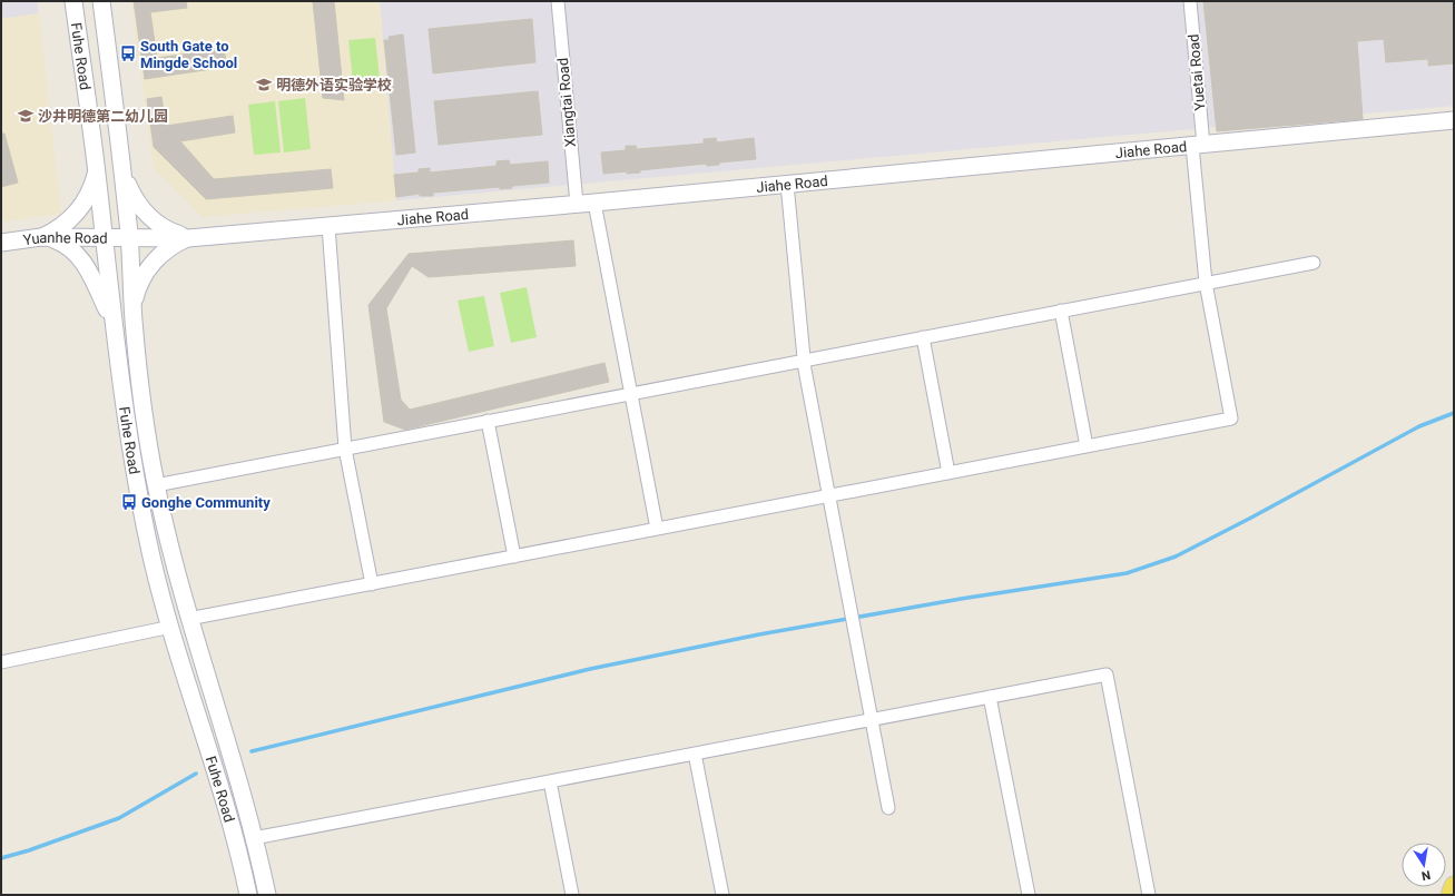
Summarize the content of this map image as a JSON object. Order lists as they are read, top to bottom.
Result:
{
  "streets": {
    "main road": ["Fuhe Road", "Jiahe Road", "Yuanhe Road"],
    "street": ["Yuetai Road", "Xiangtai Road"]
  },
  "crossings": [
    ["Fuhe Road", "Jiahe Road"],
    ["Fuhe Road", "Yuanhe Road"],
    ["Yuetai Road", "Jiahe Road"],
    ["Xiangtai Road", "Jiahe Road"],
    ["Jiahe Road", "Yuanhe Road"]
  ],
  "places": {
    "bus stop": ["South Gate to Mingde School", "Gonghe Community"],
    "school or university": ["明德外语实验学校", "沙井明德第二幼儿园"]
  },
  "north": "bottom"
}
